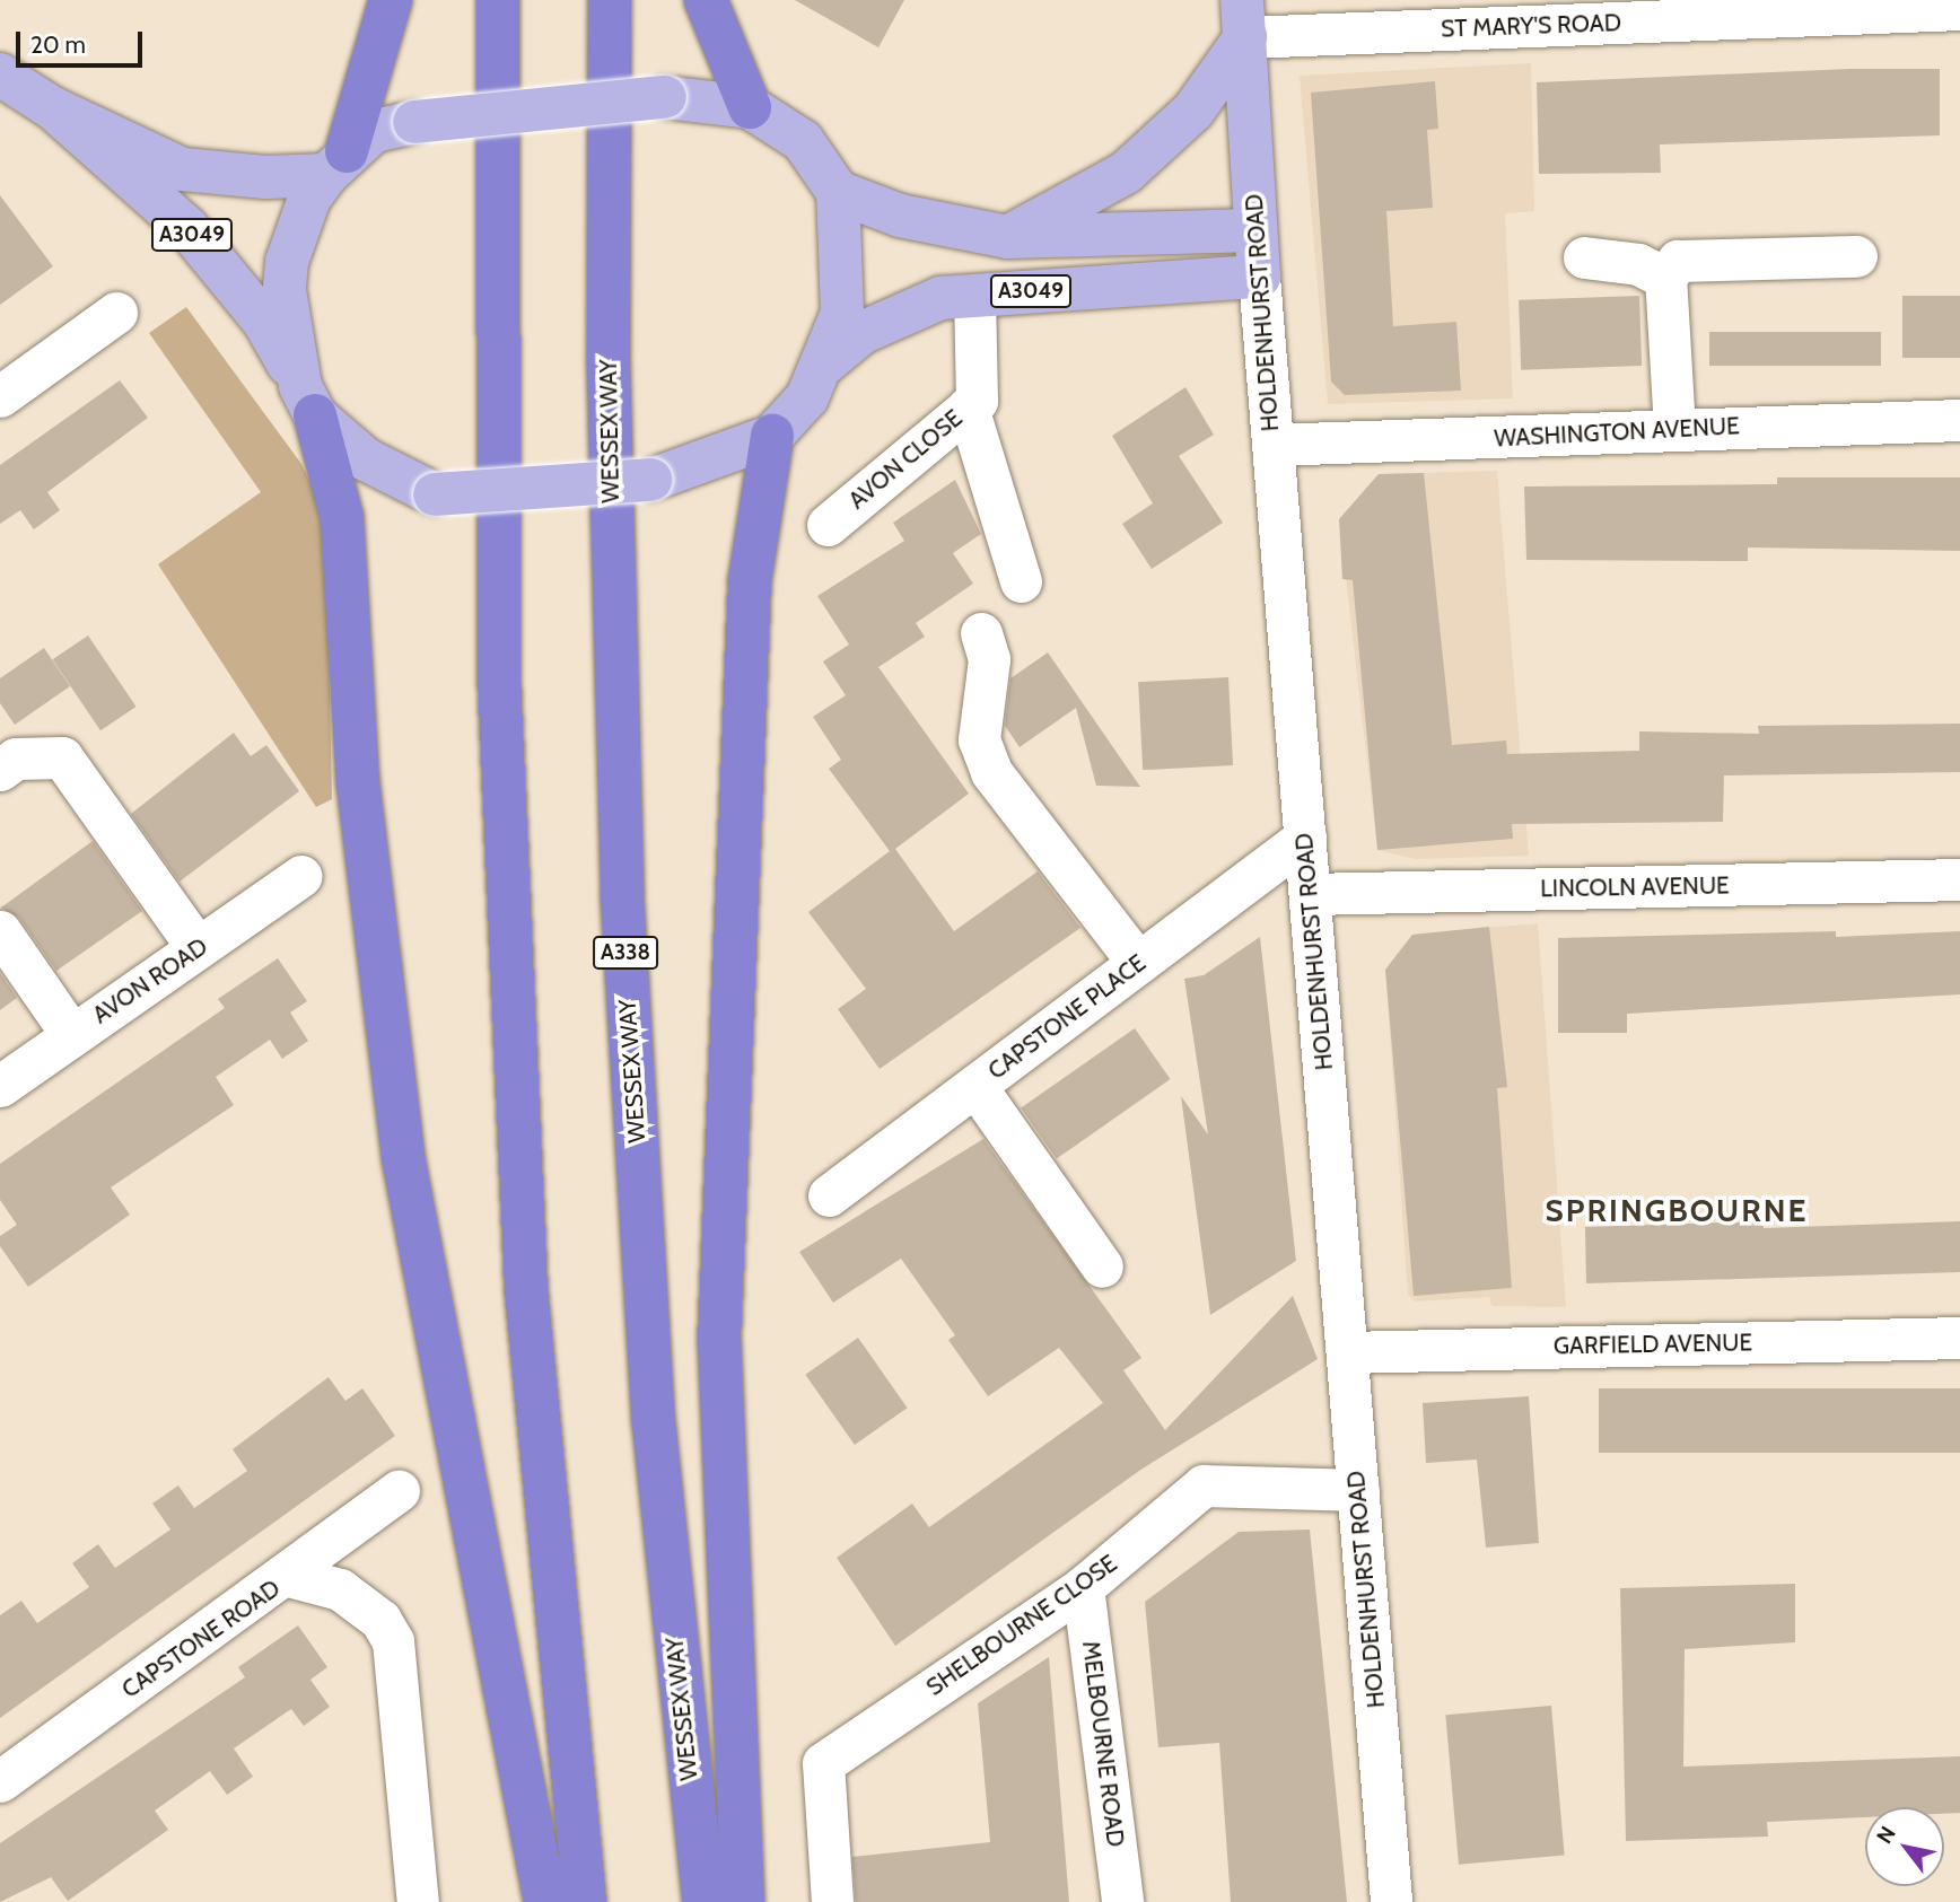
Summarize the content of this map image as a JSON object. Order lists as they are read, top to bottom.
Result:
{
  "streets": {
    "highway": ["WESSEX WAY", "A338"],
    "main road": ["A3049", "HOLDENHURST ROAD"],
    "street": [
      "ST MARY'S ROAD",
      "WASHINGTON AVENUE",
      "AVON CLOSE",
      "LINCOLN AVENUE",
      "AVON ROAD",
      "CAPSTONE PLACE",
      "GARFIELD AVENUE",
      "SHELBOURNE CLOSE",
      "CAPSTONE ROAD",
      "MELBOURNE ROAD"
    ]
  },
  "crossings": [
    ["ST MARY'S ROAD", "HOLDENHURST ROAD"],
    ["A3049", "HOLDENHURST ROAD"],
    ["A3049", "AVON CLOSE"],
    ["HOLDENHURST ROAD", "WASHINGTON AVENUE"],
    ["HOLDENHURST ROAD", "LINCOLN AVENUE"],
    ["HOLDENHURST ROAD", "CAPSTONE PLACE"],
    ["HOLDENHURST ROAD", "GARFIELD AVENUE"],
    ["HOLDENHURST ROAD", "SHELBOURNE CLOSE"],
    ["SHELBOURNE CLOSE", "MELBOURNE ROAD"]
  ],
  "districts": ["SPRINGBOURNE"],
  "scale_bar": "20 m",
  "north": "top left"
}
